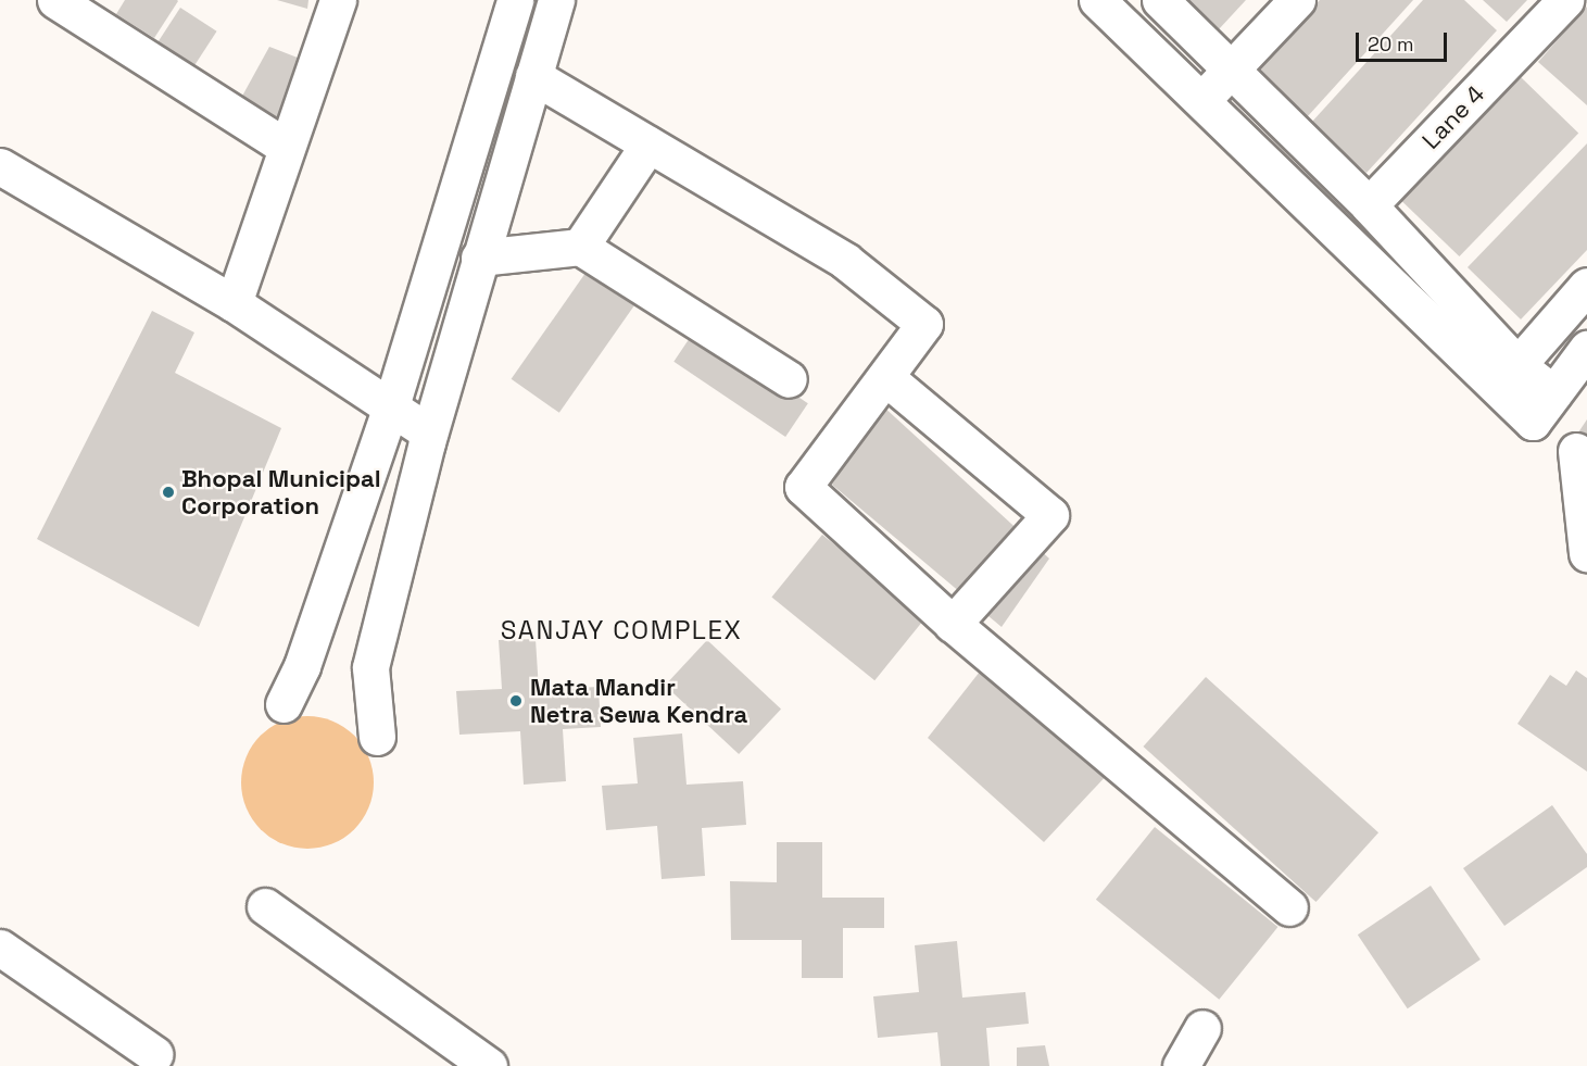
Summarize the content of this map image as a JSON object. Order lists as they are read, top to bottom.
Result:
{
  "streets": {
    "street": ["Lane 4"]
  },
  "districts": ["SANJAY COMPLEX"],
  "places": ["Bhopal Municipal Corporation", "Mata Mandir Netra Sewa Kendra"],
  "scale_bar": "20 m"
}
